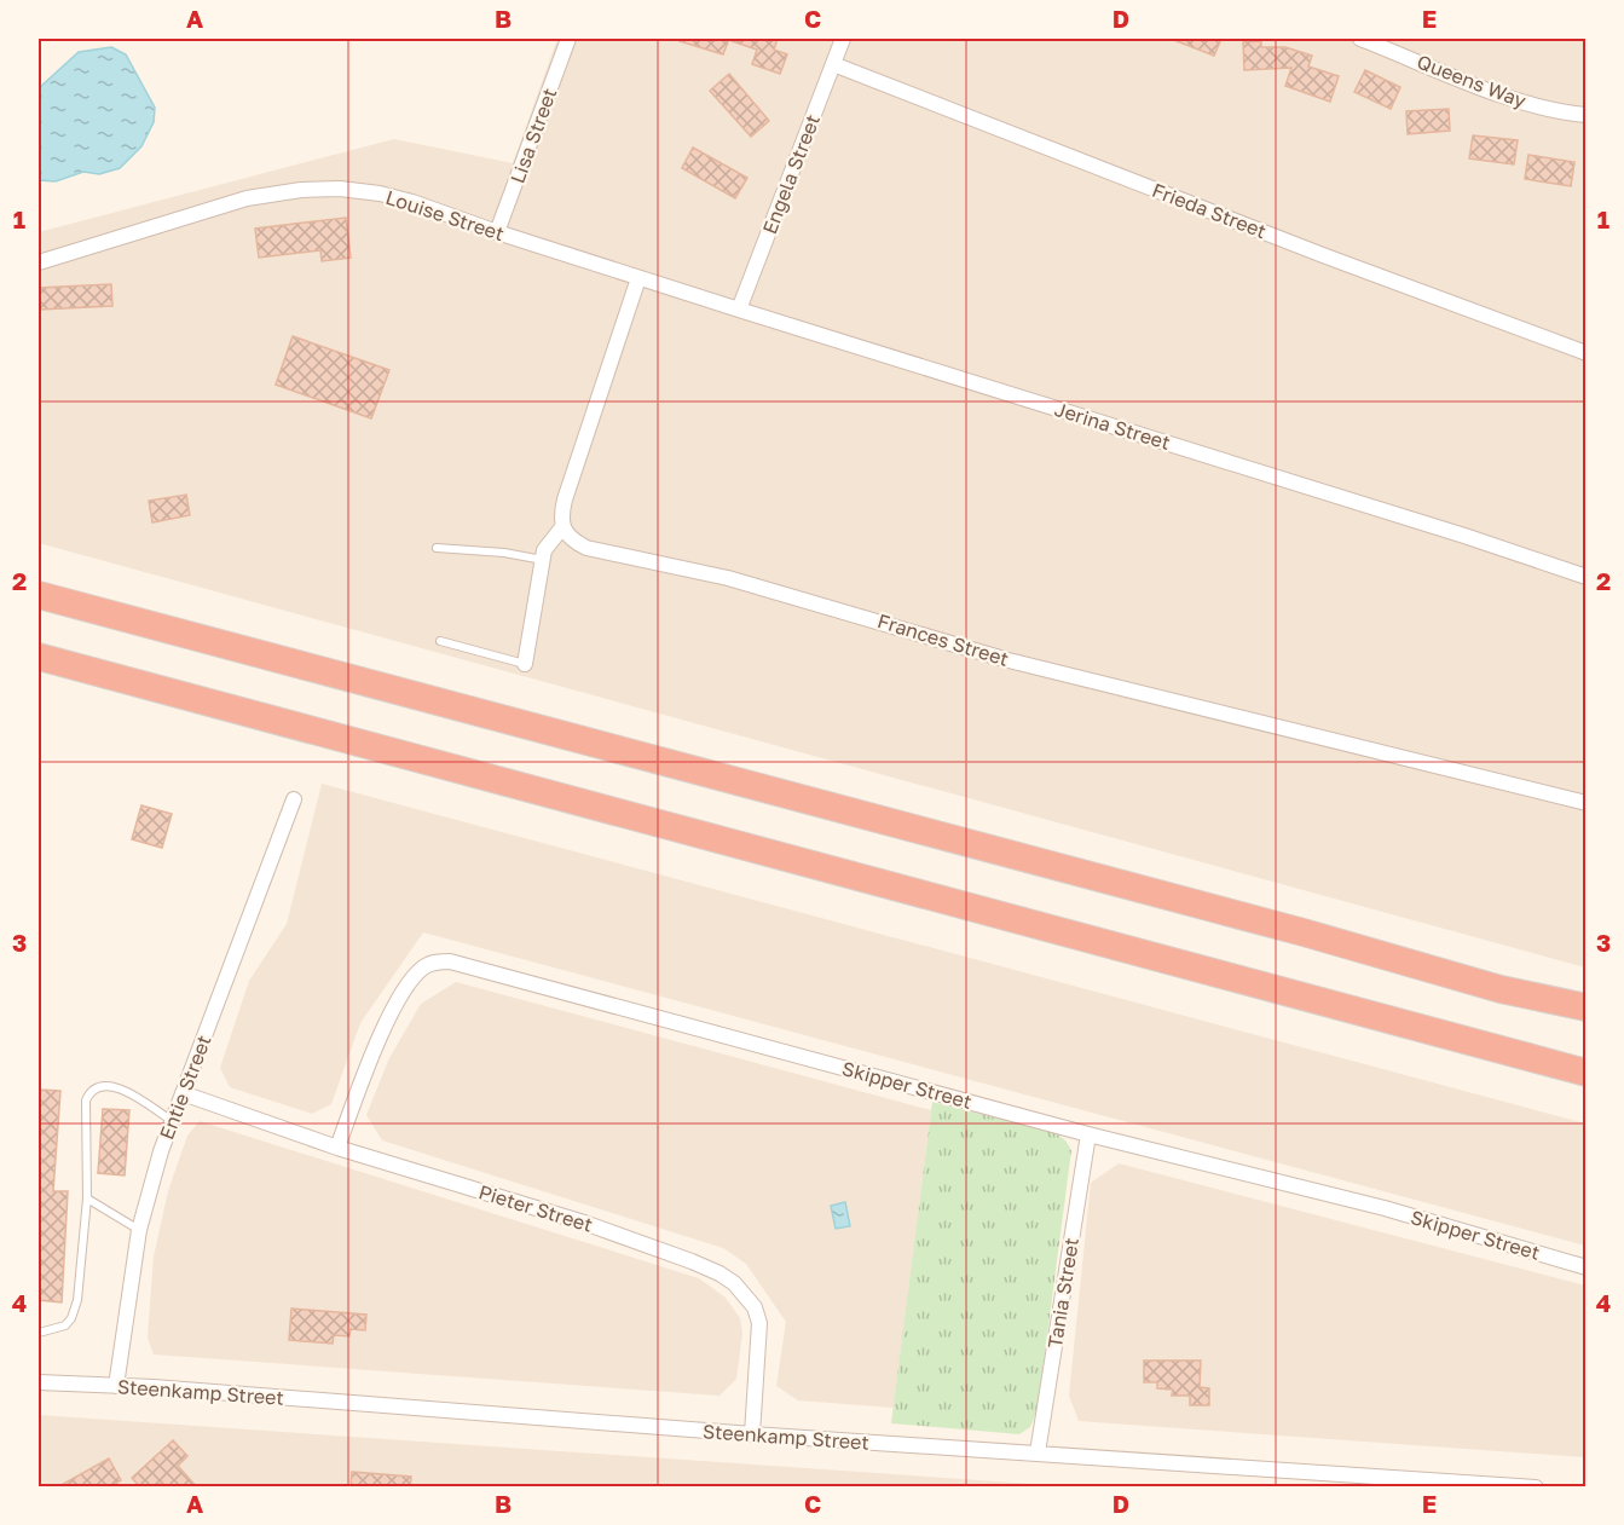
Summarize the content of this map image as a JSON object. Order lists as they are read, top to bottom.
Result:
{
  "streets": {
    "street": [
      "Queens Way",
      "Lisa Street",
      "Engela Street",
      "Frieda Street",
      "Louise Street",
      "Jerina Street",
      "Frances Street",
      "Skipper Street",
      "Entie Street",
      "Pieter Street",
      "Tania Street",
      "Steenkamp Street"
    ]
  },
  "crossings": [
    ["Lisa Street", "Louise Street"],
    ["Engela Street", "Frieda Street"],
    ["Engela Street", "Jerina Street"],
    ["Louise Street", "Jerina Street"],
    ["Skipper Street", "Pieter Street"],
    ["Skipper Street", "Tania Street"],
    ["Entie Street", "Pieter Street"],
    ["Entie Street", "Steenkamp Street"],
    ["Pieter Street", "Steenkamp Street"],
    ["Tania Street", "Steenkamp Street"]
  ],
  "grid": {
    "columns": [
      "A",
      "B",
      "C",
      "D",
      "E"
    ],
    "rows": [
      "1",
      "2",
      "3",
      "4"
    ]
  }
}
